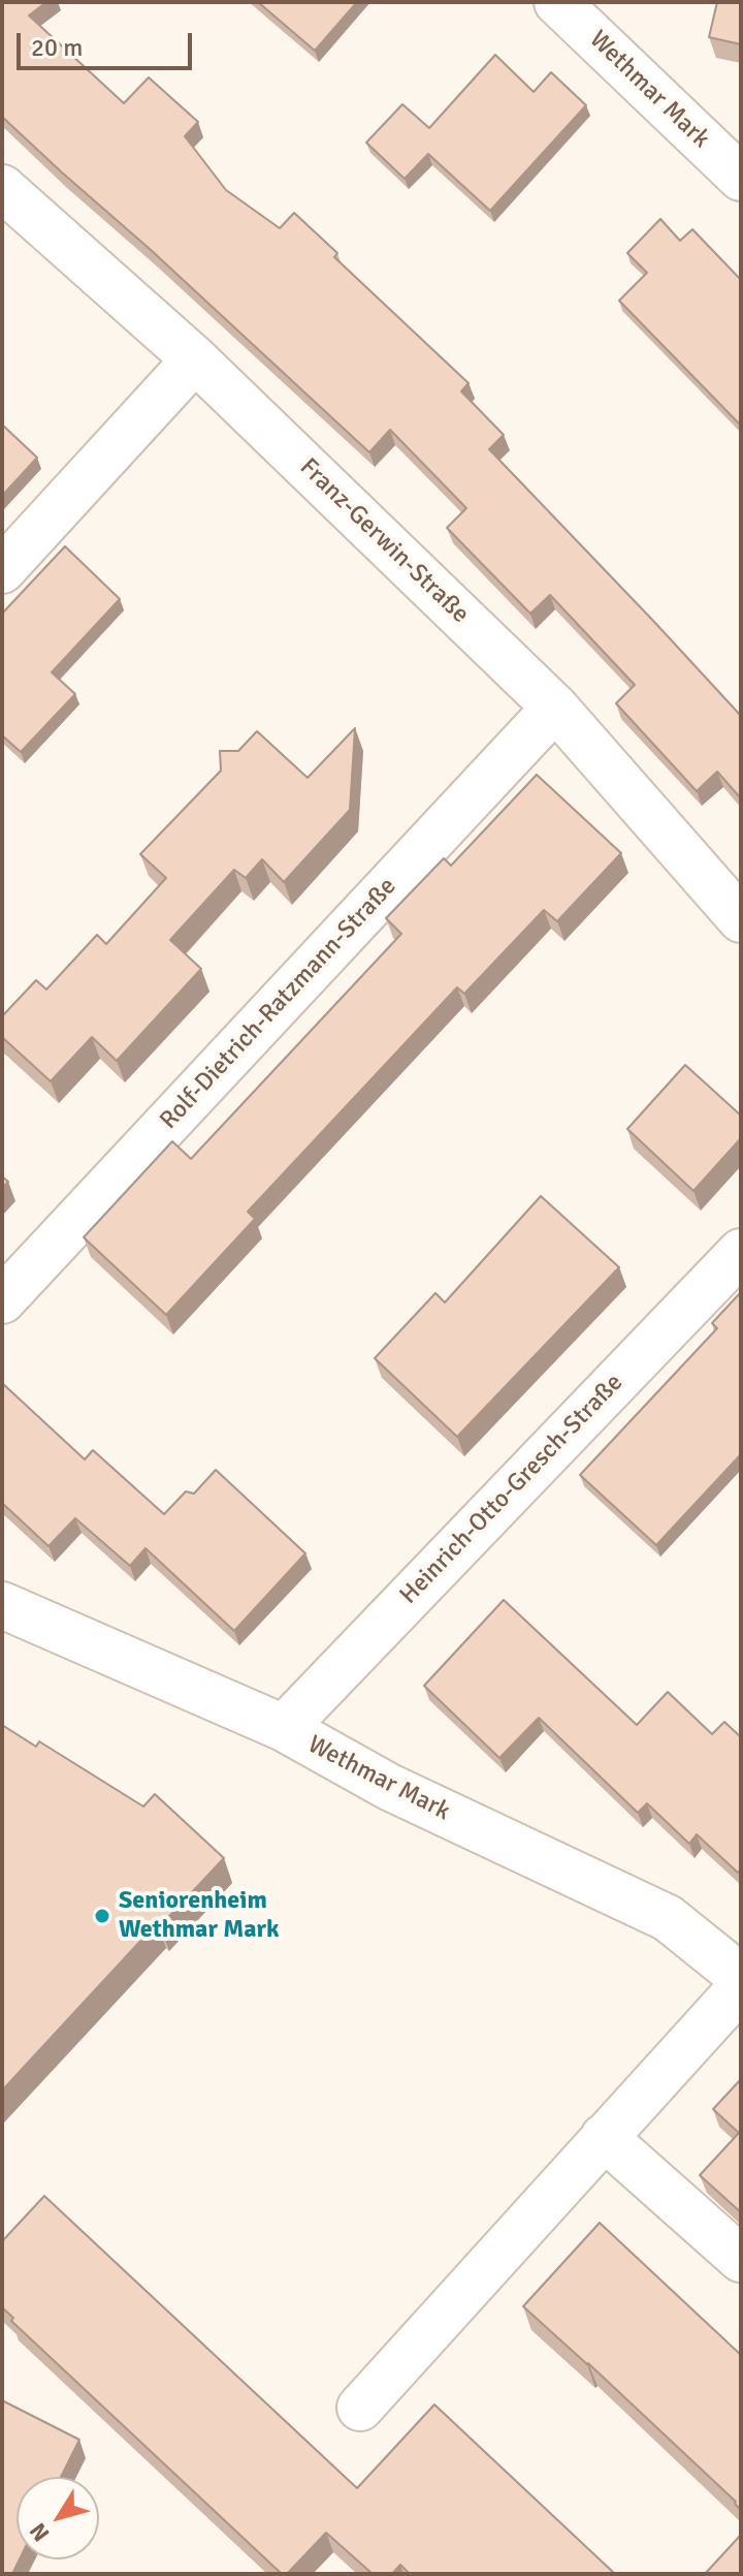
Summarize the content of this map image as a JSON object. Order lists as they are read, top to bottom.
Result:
{
  "streets": {
    "street": [
      "Wethmar Mark",
      "Franz-Gerwin-Straße",
      "Rolf-Dietrich-Ratzmann-Straße",
      "Heinrich-Otto-Gresch-Straße"
    ]
  },
  "crossings": [
    ["Wethmar Mark", "Heinrich-Otto-Gresch-Straße"],
    ["Franz-Gerwin-Straße", "Rolf-Dietrich-Ratzmann-Straße"]
  ],
  "places": ["Seniorenheim Wethmar Mark"],
  "scale_bar": "20 m",
  "north": "bottom left"
}
